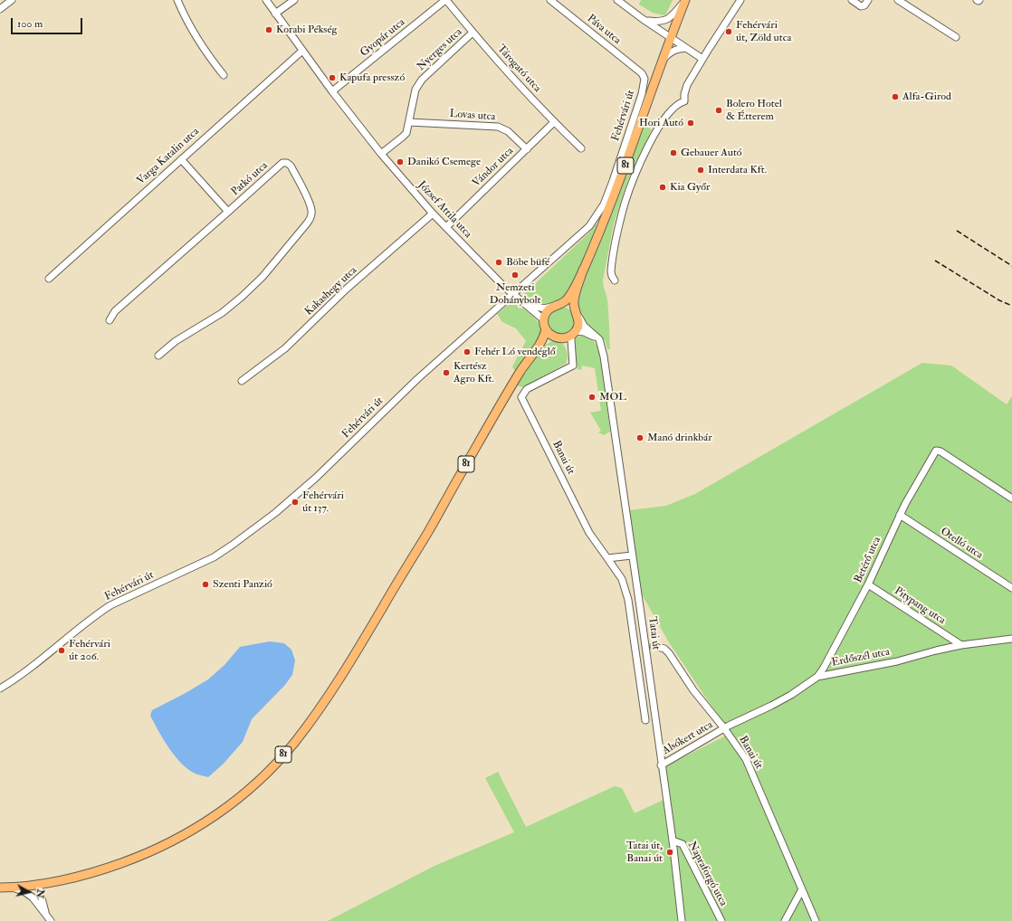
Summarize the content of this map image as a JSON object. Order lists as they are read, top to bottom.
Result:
{
  "streets": {
    "main road": ["81"],
    "street": [
      "Páva utca",
      "Gyopár utca",
      "Nyerges utca",
      "Tárogató utca",
      "Lovas utca",
      "Fehérvári út",
      "Varga Katalin utca",
      "Vándor utca",
      "Patkó utca",
      "József Attila utca",
      "Kakashegy utca",
      "Banai út",
      "Otelló utca",
      "Betérő utca",
      "Pitypang utca",
      "Tatai út",
      "Erdőszél utca",
      "Alsókert utca",
      "Napraforgó utca"
    ]
  },
  "crossings": [
    ["Páva utca", "Fehérvári út"],
    ["Gyopár utca", "Tárogató utca"],
    ["Gyopár utca", "József Attila utca"],
    ["Nyerges utca", "Tárogató utca"],
    ["Nyerges utca", "Lovas utca"],
    ["Nyerges utca", "József Attila utca"],
    ["Tárogató utca", "Vándor utca"],
    ["Lovas utca", "Vándor utca"],
    ["Fehérvári út", "József Attila utca"],
    ["Varga Katalin utca", "József Attila utca"],
    ["81", "József Attila utca"],
    ["81", "Tatai út"],
    ["Vándor utca", "József Attila utca"],
    ["József Attila utca", "Kakashegy utca"],
    ["József Attila utca", "Tatai út"],
    ["Banai út", "Tatai út"],
    ["Banai út", "Erdőszél utca"],
    ["Banai út", "Alsókert utca"],
    ["Otelló utca", "Betérő utca"],
    ["Betérő utca", "Pitypang utca"],
    ["Betérő utca", "Erdőszél utca"],
    ["Pitypang utca", "Erdőszél utca"],
    ["Tatai út", "Alsókert utca"],
    ["Tatai út", "Napraforgó utca"],
    ["Erdőszél utca", "Alsókert utca"]
  ],
  "places": [
    "Korabi Pékség",
    "Fehérvári út, Zöld utca",
    "Kapufa presszó",
    "Alfa-Girod",
    "Bolero Hotel & Étterem",
    "Hori Autó",
    "Gebauer Autó",
    "Danikó Csemege",
    "Interdata Kft.",
    "Kia Győr",
    "Böbe büfé",
    "Nemzeti Dohánybolt",
    "Fehér Ló vendéglő",
    "Kertész Agro Kft.",
    "MOL",
    "Manó drinkbár",
    "Fehérvári út 137.",
    "Szenti Panzió",
    "Fehérvári út 206.",
    "Tatai út, Banai út"
  ],
  "scale_bar": "100 m",
  "north": "right"
}
